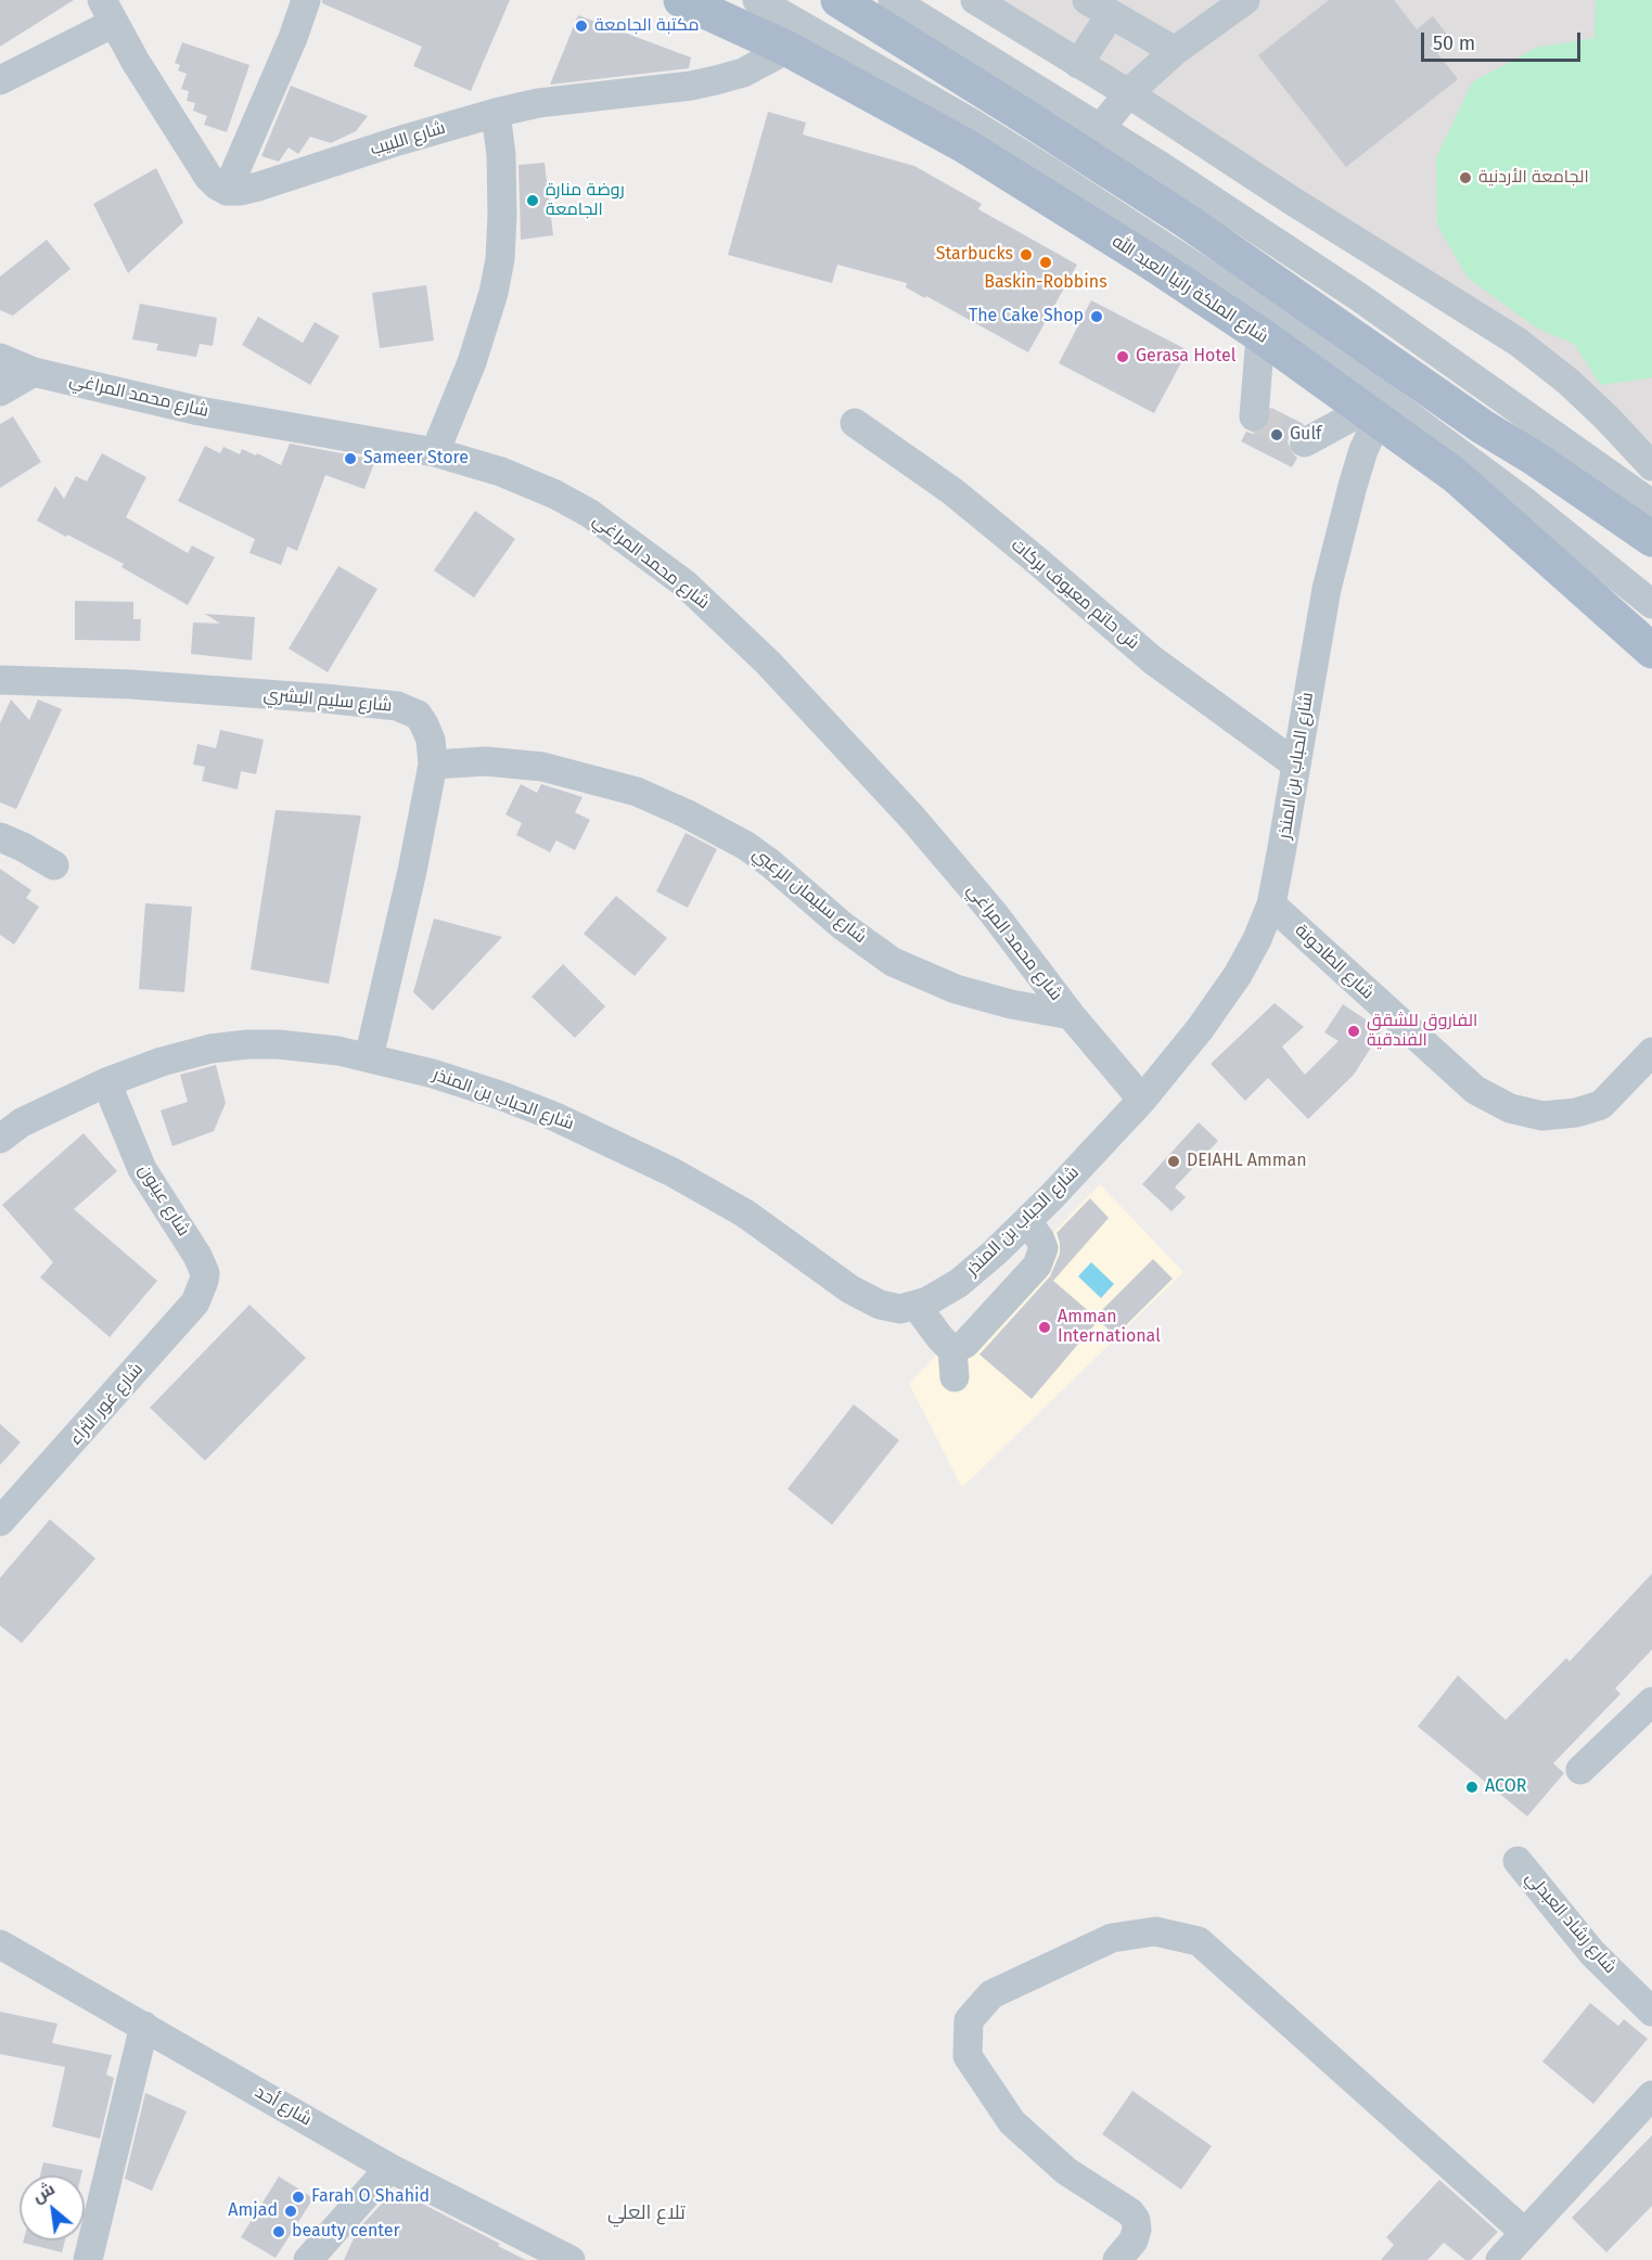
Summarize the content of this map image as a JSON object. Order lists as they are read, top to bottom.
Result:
{
  "streets": {
    "main road": ["شارع الملكة رانيا العبد الله"],
    "street": [
      "شارع اللبيب",
      "شارع محمد المراغي",
      "ش حاتم معيوف بركات",
      "شارع سليم البشري",
      "شارع الحباب بن المنذر",
      "شارع سليمان الزعبي",
      "شارع الطاحونة",
      "شارع عينون",
      "شارع غور الثراء",
      "شارع رشاد العبدلي",
      "شارع أحد"
    ]
  },
  "crossings": [
    ["شارع اللبيب", "شارع الملكة رانيا العبد الله"],
    ["شارع الملكة رانيا العبد الله", "شارع الحباب بن المنذر"],
    ["شارع محمد المراغي", "شارع الحباب بن المنذر"],
    ["شارع محمد المراغي", "شارع سليمان الزعبي"],
    ["ش حاتم معيوف بركات", "شارع الحباب بن المنذر"],
    ["شارع سليم البشري", "شارع الحباب بن المنذر"],
    ["شارع سليم البشري", "شارع سليمان الزعبي"],
    ["شارع الحباب بن المنذر", "شارع الطاحونة"],
    ["شارع الحباب بن المنذر", "شارع عينون"],
    ["شارع عينون", "شارع غور الثراء"]
  ],
  "districts": ["تلاع العلي"],
  "places": [
    "مكتبة الجامعة",
    "الجامعة الأردنية",
    "روضة منارة الجامعة",
    "Starbucks",
    "Baskin-Robbins",
    "The Cake Shop",
    "Gerasa Hotel",
    "Gulf",
    "Sameer Store",
    "الفاروق للشقق الفندقية",
    "DEIAHL Amman",
    "Amman International",
    "ACOR",
    "Farah O Shahid",
    "Amjad",
    "beauty center"
  ],
  "scale_bar": "50 m",
  "north": "top left"
}
